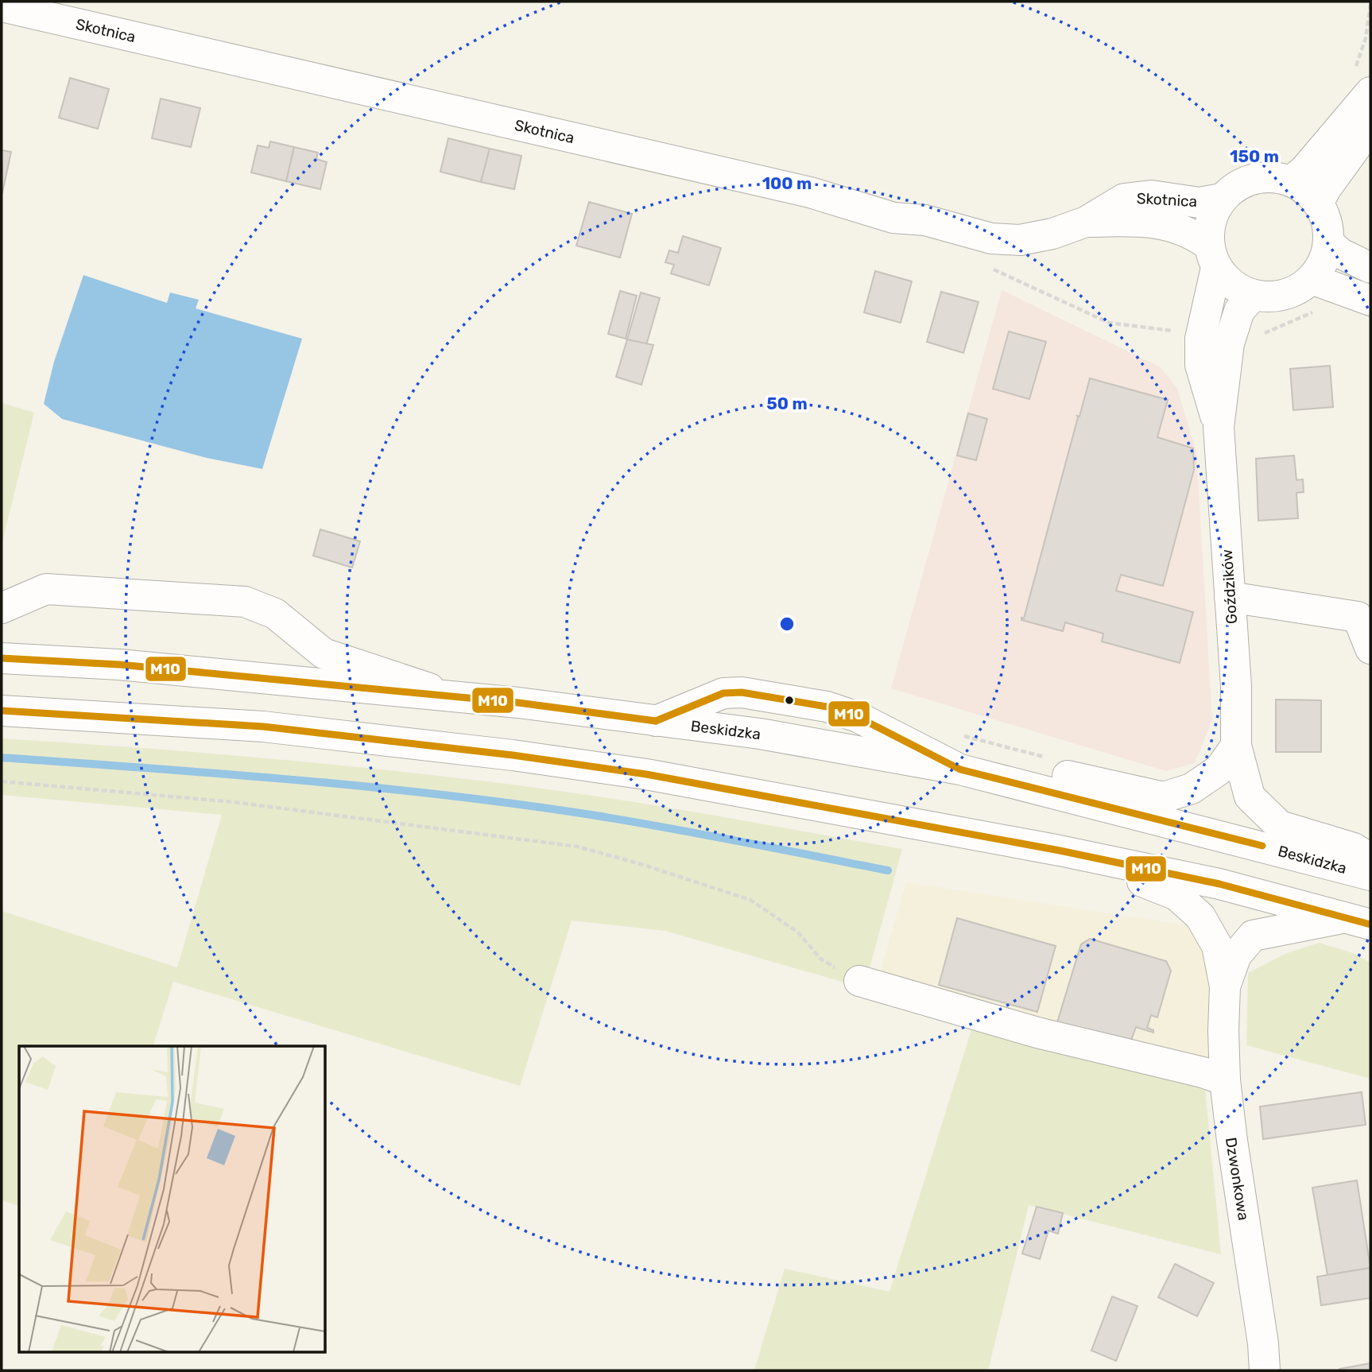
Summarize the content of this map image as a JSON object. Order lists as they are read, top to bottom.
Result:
{
  "streets": {
    "main road": [
      "Skotnica",
      "Goździków",
      "Beskidzka",
      "Dzwonkowa"
    ]
  },
  "crossings": [
    ["Skotnica", "Goździków"]
  ],
  "lines": ["transit line M10"],
  "rings": ["150 m", "100 m", "50 m"]
}
